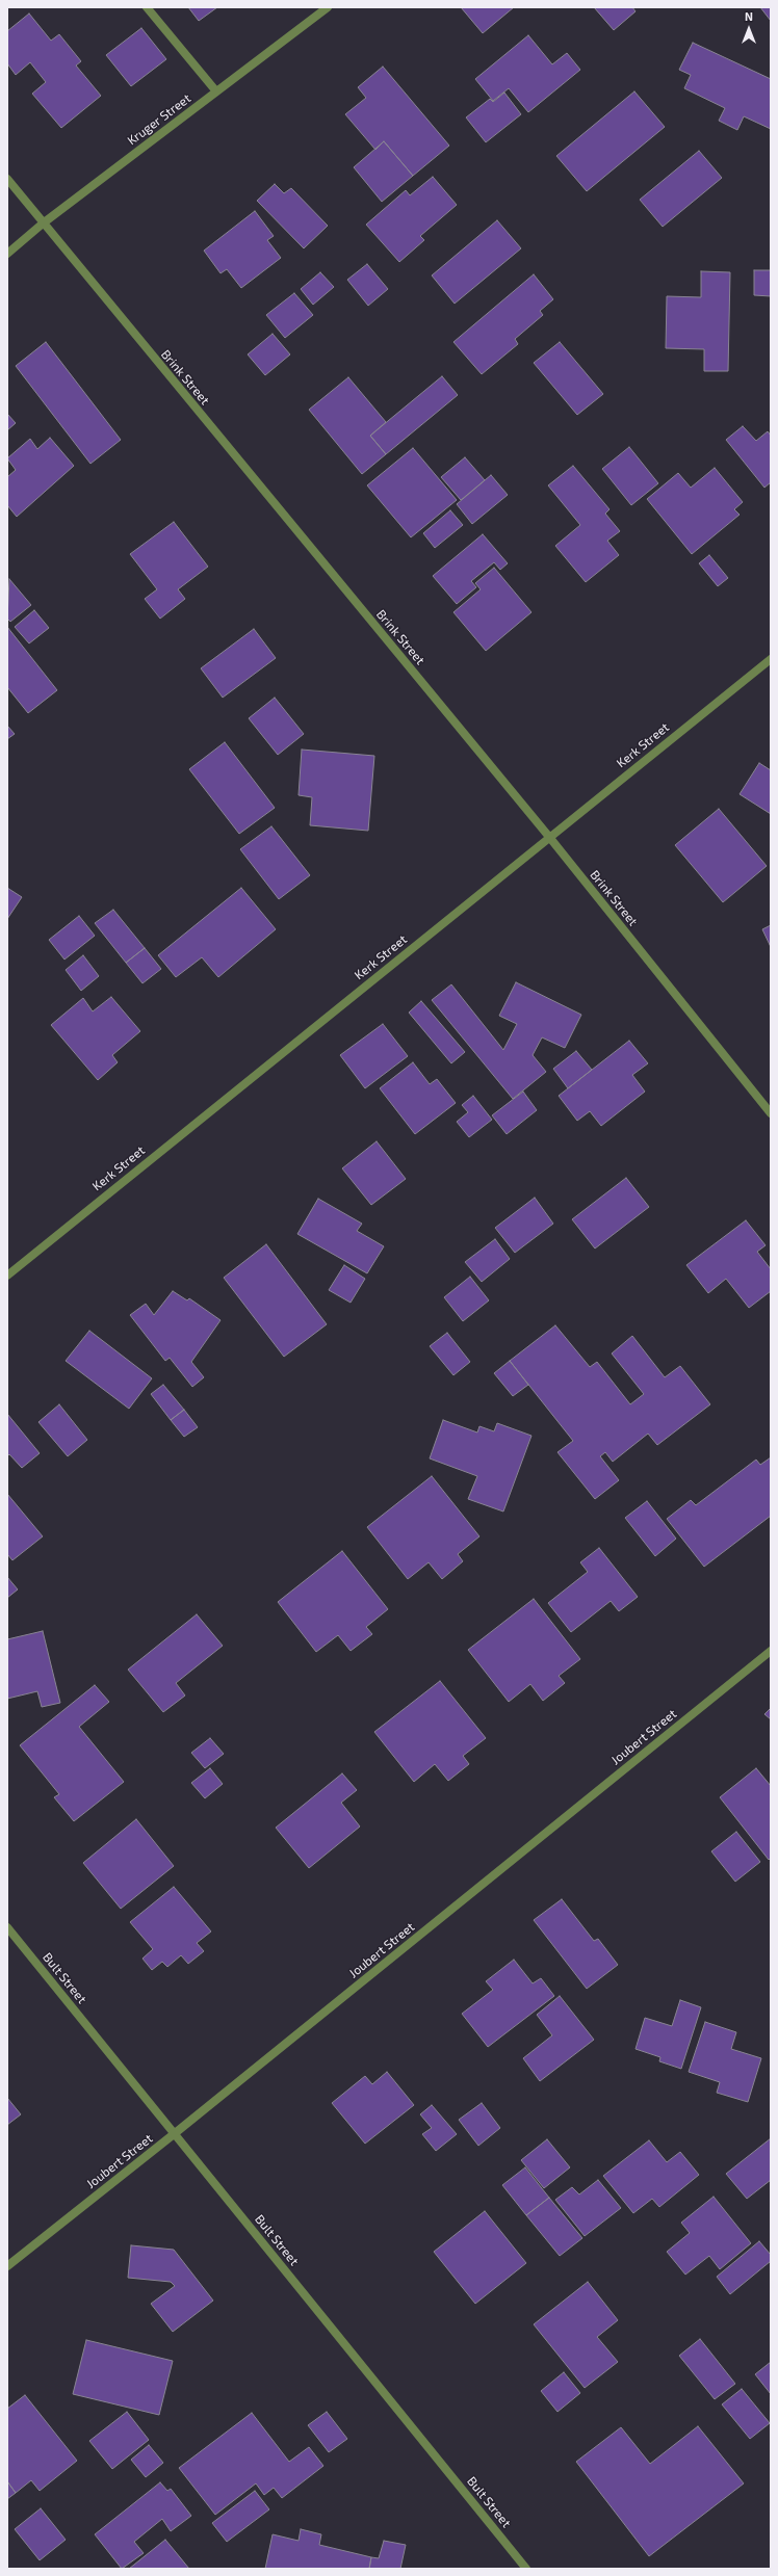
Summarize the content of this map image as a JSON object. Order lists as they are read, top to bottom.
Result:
{
  "streets": {
    "street": [
      "Kruger Street",
      "Brink Street",
      "Kerk Street",
      "Joubert Street",
      "Bult Street"
    ]
  },
  "crossings": [
    ["Kruger Street", "Brink Street"],
    ["Brink Street", "Kerk Street"],
    ["Joubert Street", "Bult Street"]
  ],
  "north": "top"
}
